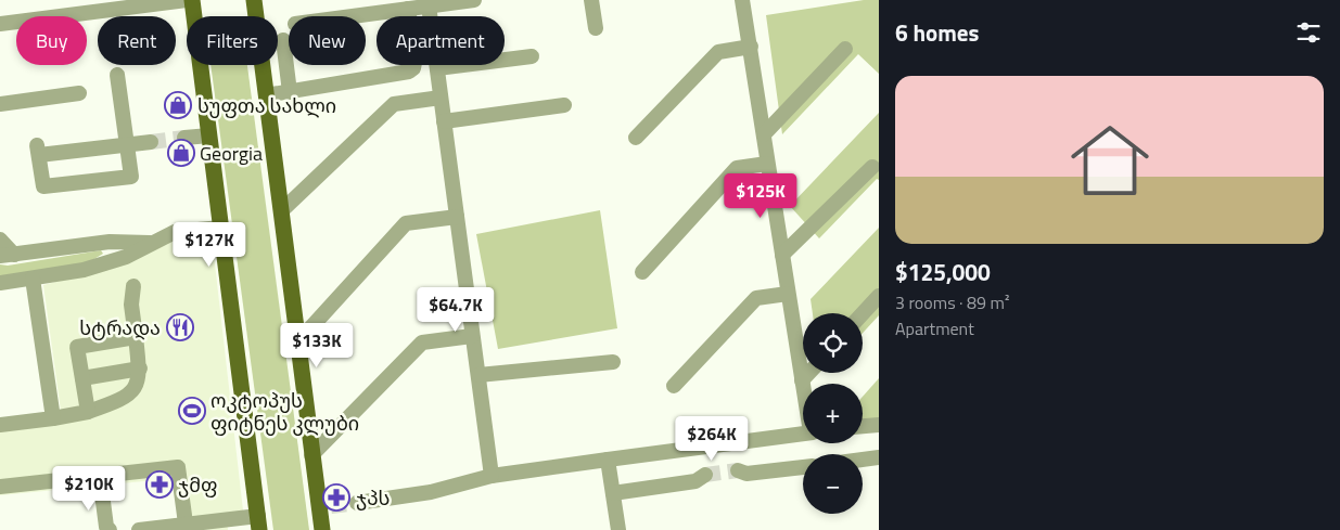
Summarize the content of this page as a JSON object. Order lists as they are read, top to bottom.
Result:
{
  "places": {
    "shop": ["სუფთა სახლი", "Georgia"],
    "restaurant": ["სტრადა"],
    "sports": ["ოკტოპუს ფიტნეს კლუბი"],
    "pharmacy": ["ჯმფ", "ჯპს"]
  },
  "page": {
    "heading": "6 homes",
    "chip": [
      "Buy",
      "Rent",
      "Filters",
      "New",
      "Apartment"
    ],
    "list": [
      {
        "name": "$125,000",
        "note": "3 rooms · 89 m² · Apartment"
      }
    ],
    "price": [
      "$125K",
      "$127K",
      "$64.7K",
      "$133K",
      "$264K",
      "$210K"
    ],
    "map_buttons": ["+", "−"]
  }
}
